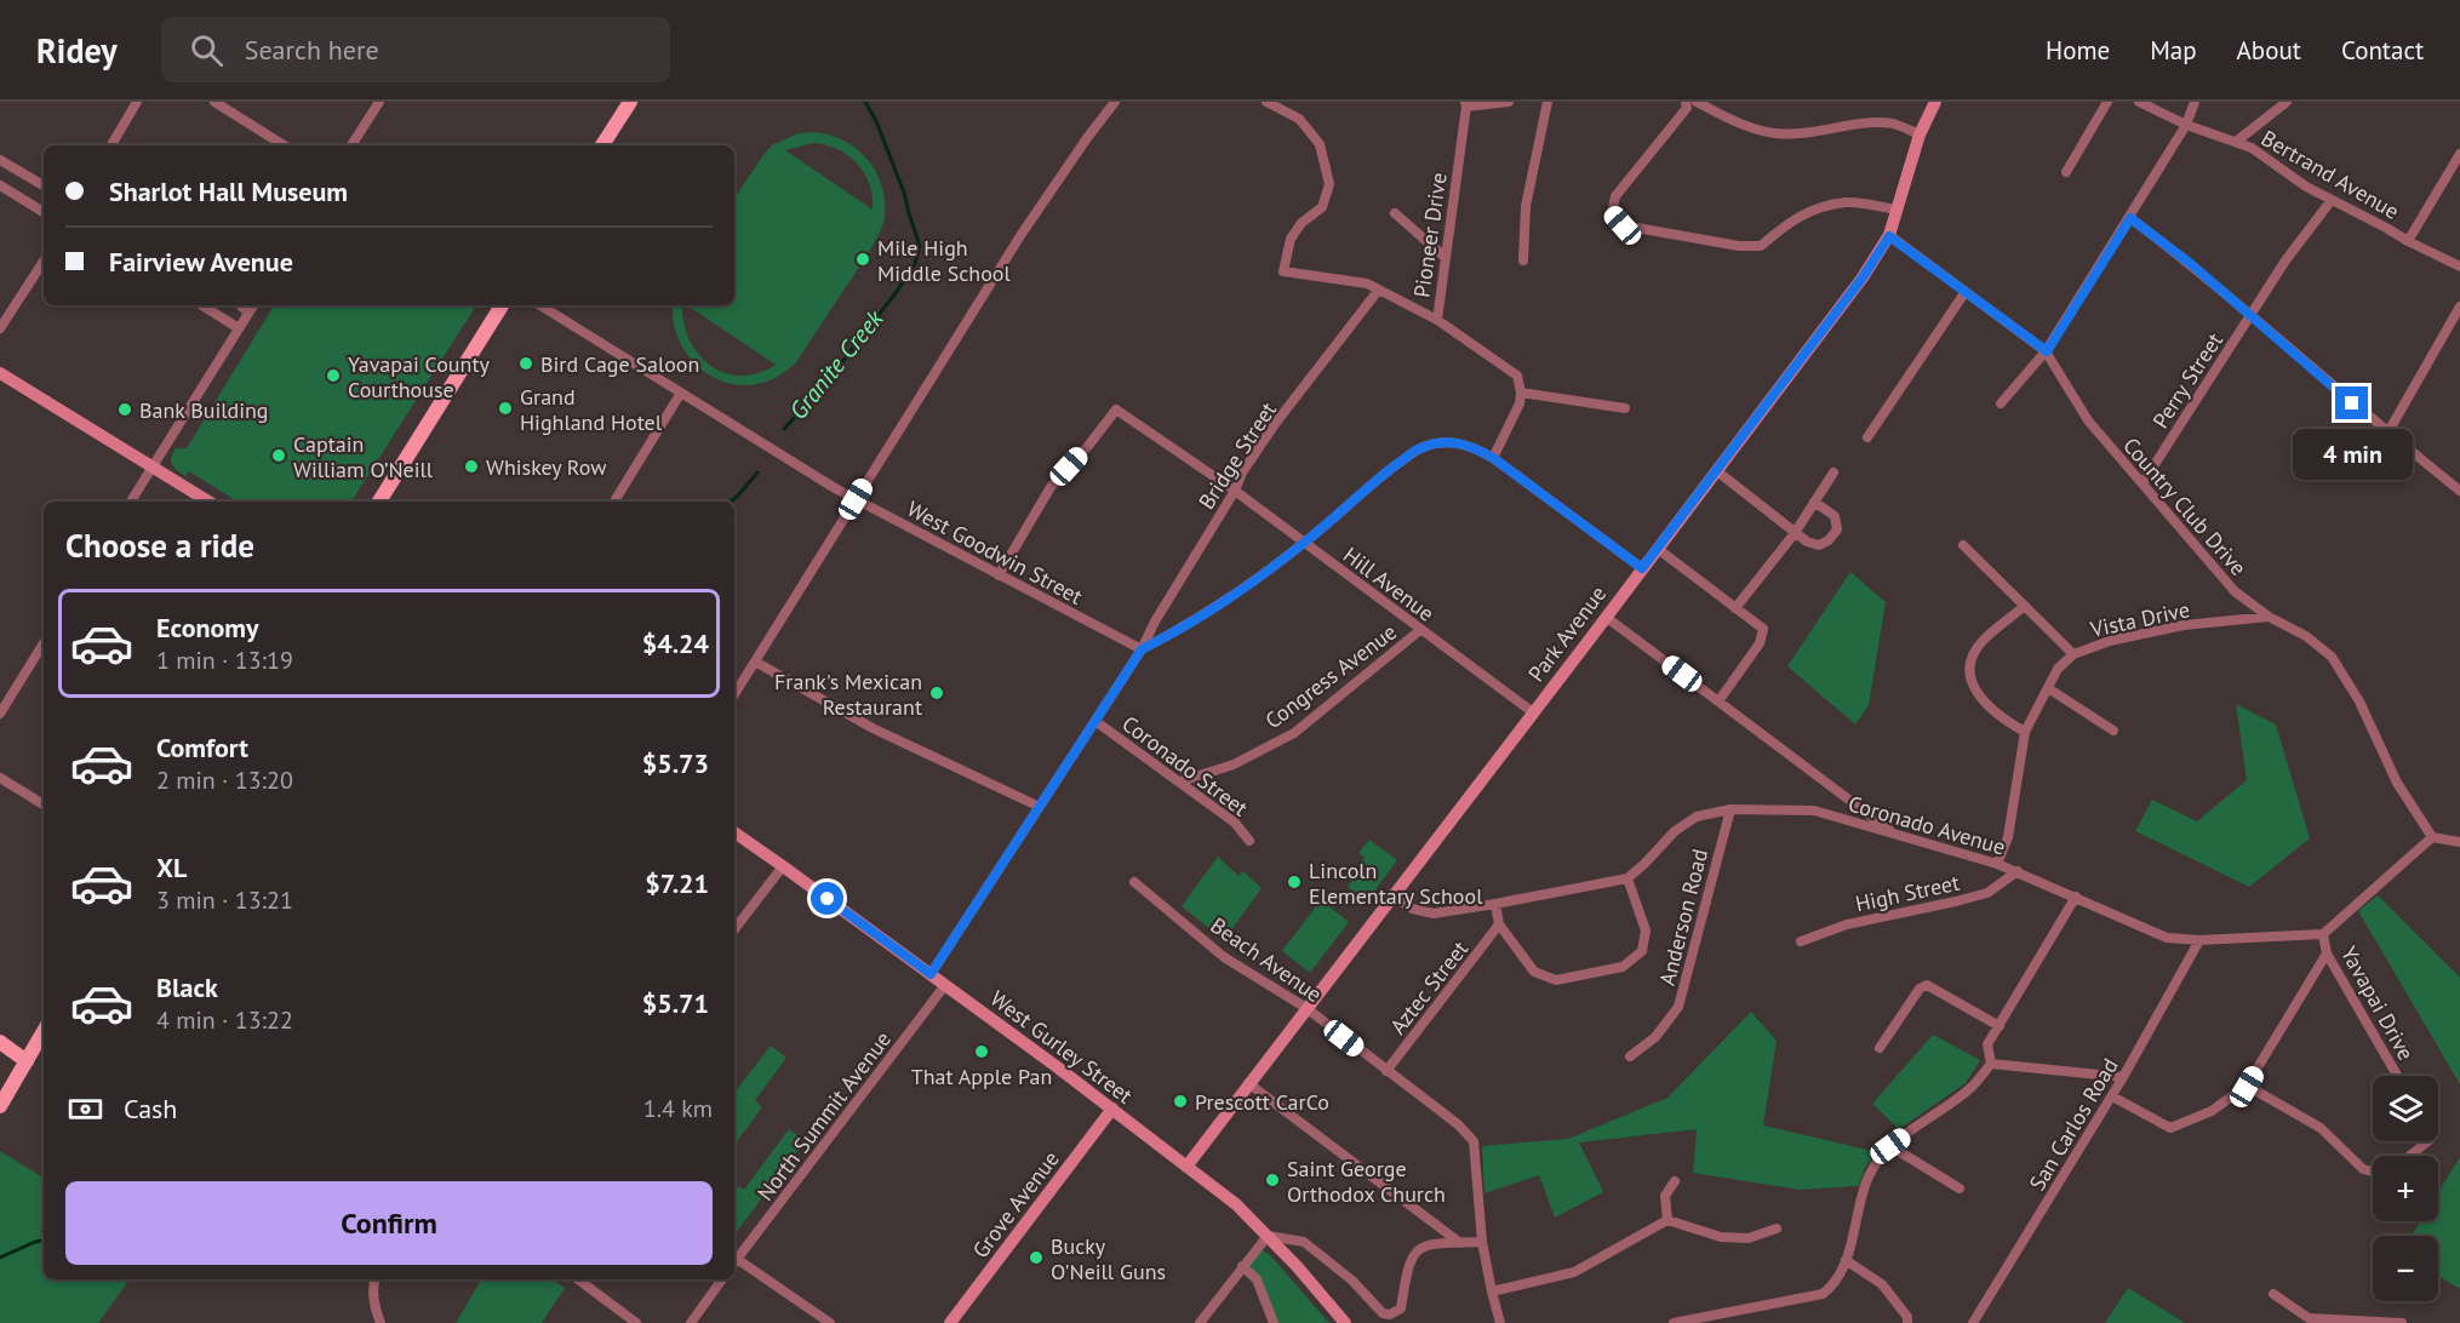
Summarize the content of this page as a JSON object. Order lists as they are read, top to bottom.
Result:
{
  "streets": {
    "street": [
      "Bertrand Avenue",
      "Pioneer Drive",
      "Perry Street",
      "Bridge Street",
      "Country Club Drive",
      "West Goodwin Street",
      "Hill Avenue",
      "Vista Drive",
      "Park Avenue",
      "Congress Avenue",
      "Coronado Street",
      "Coronado Avenue",
      "High Street",
      "Anderson Road",
      "Beach Avenue",
      "Aztec Street",
      "Yavapai Drive",
      "West Gurley Street",
      "North Summit Avenue",
      "San Carlos Road",
      "Grove Avenue"
    ]
  },
  "crossings": [
    ["Bertrand Avenue", "Perry Street"],
    ["Perry Street", "Country Club Drive"],
    ["Bridge Street", "West Goodwin Street"],
    ["Bridge Street", "Hill Avenue"],
    ["Bridge Street", "Coronado Street"],
    ["Bridge Street", "West Gurley Street"],
    ["Country Club Drive", "Vista Drive"],
    ["Country Club Drive", "Park Avenue"],
    ["West Goodwin Street", "Hill Avenue"],
    ["Hill Avenue", "Park Avenue"],
    ["Hill Avenue", "Congress Avenue"],
    ["Vista Drive", "Coronado Avenue"],
    ["Park Avenue", "Beach Avenue"],
    ["Park Avenue", "West Gurley Street"],
    ["Congress Avenue", "Coronado Street"],
    ["Coronado Avenue", "High Street"],
    ["Coronado Avenue", "Anderson Road"],
    ["Coronado Avenue", "Yavapai Drive"],
    ["Coronado Avenue", "San Carlos Road"],
    ["Beach Avenue", "Aztec Street"],
    ["West Gurley Street", "North Summit Avenue"],
    ["West Gurley Street", "Grove Avenue"]
  ],
  "water": ["Granite Creek"],
  "places": [
    "Mile High Middle School",
    "Bird Cage Saloon",
    "Yavapai County Courthouse",
    "Grand Highland Hotel",
    "Bank Building",
    "Captain William O’Neill",
    "Whiskey Row",
    "Frank's Mexican Restaurant",
    "Lincoln Elementary School",
    "That Apple Pan",
    "Prescott CarCo",
    "Saint George Orthodox Church",
    "Bucky O'Neill Guns"
  ],
  "page": {
    "header": "Ridey",
    "search": "Search here",
    "nav": [
      "Home",
      "Map",
      "About",
      "Contact"
    ],
    "banner": ["Sharlot Hall Museum", "Fairview Avenue"],
    "bubble": "4 min",
    "heading": "Choose a ride",
    "list": [
      {
        "name": "Economy",
        "note": "1 min · 13:19",
        "value": "$4.24"
      },
      {
        "name": "Comfort",
        "note": "2 min · 13:20",
        "value": "$5.73"
      },
      {
        "name": "XL",
        "note": "3 min · 13:21",
        "value": "$7.21"
      },
      {
        "name": "Black",
        "note": "4 min · 13:22",
        "value": "$5.71"
      }
    ],
    "pay": ["Cash", "1.4 km"],
    "map_buttons": ["+", "−"],
    "buttons": "Confirm"
  }
}
